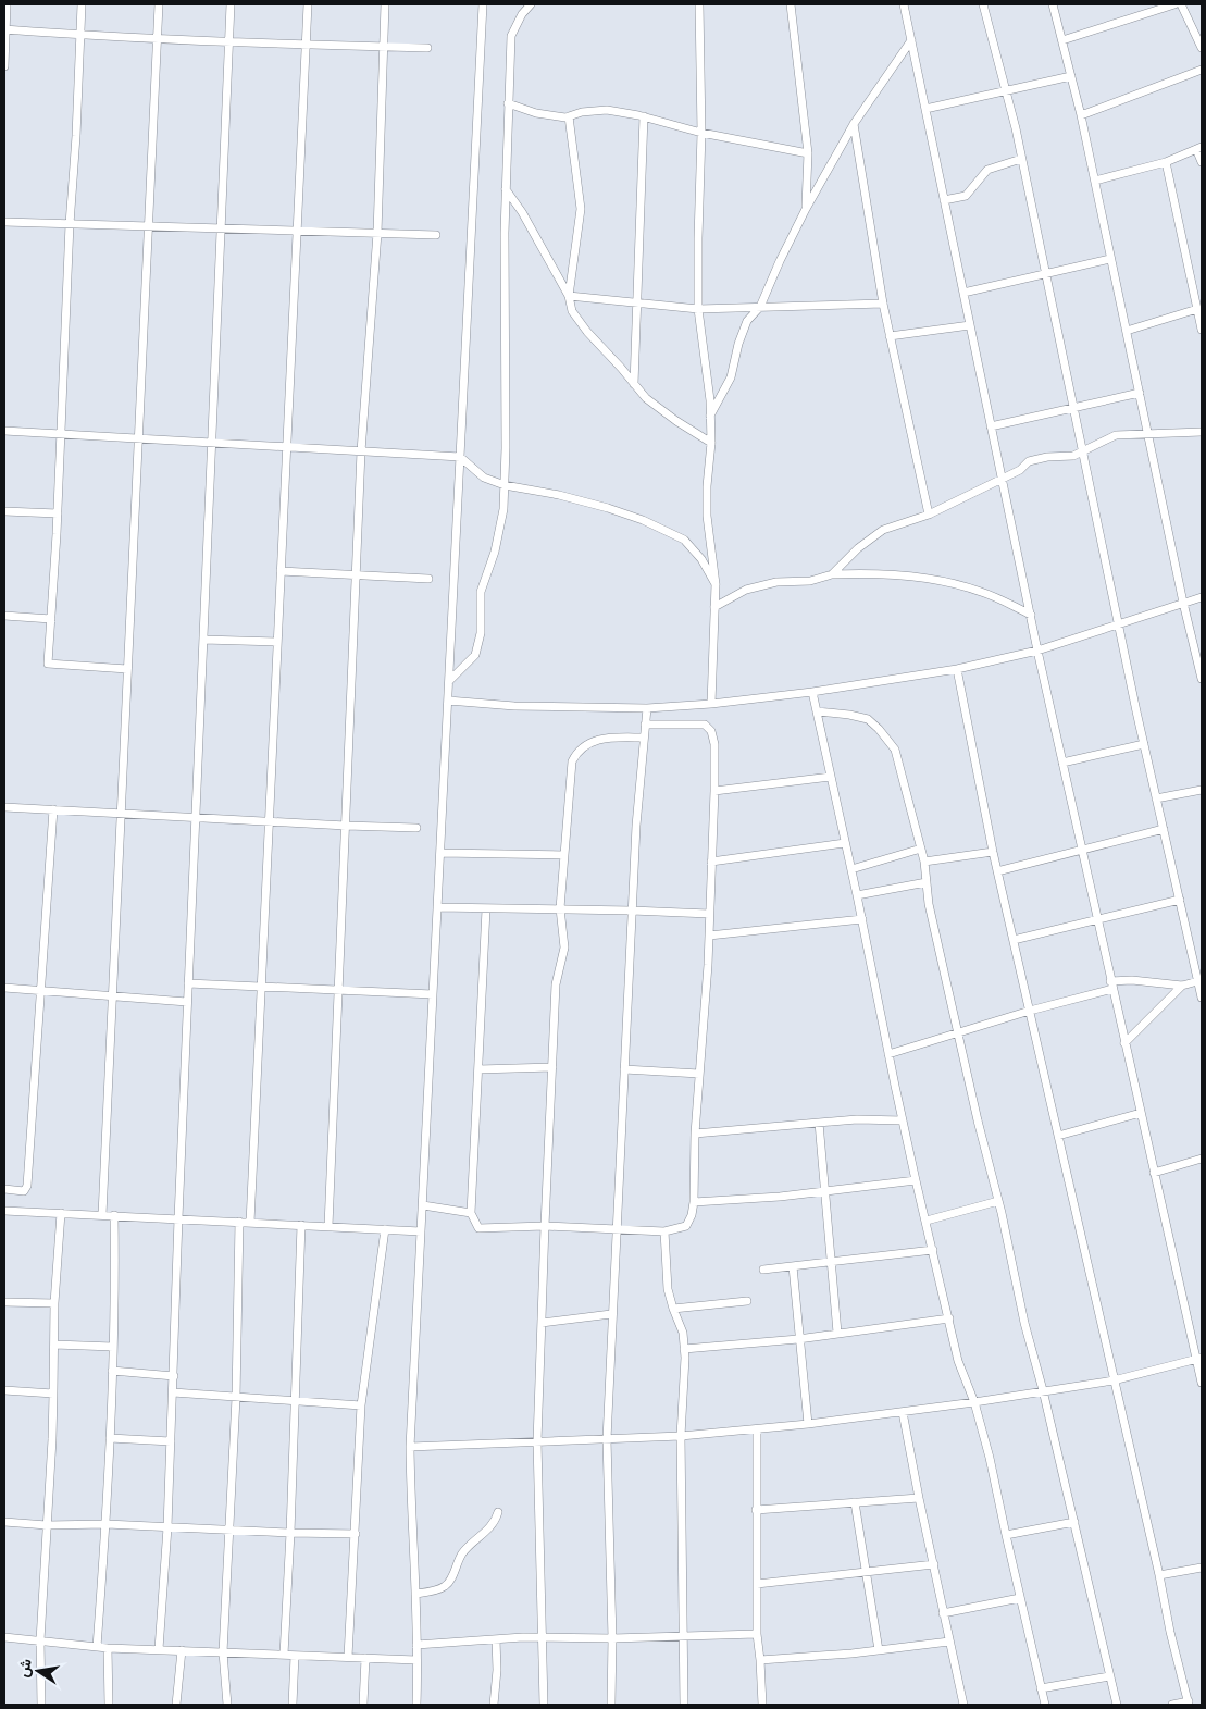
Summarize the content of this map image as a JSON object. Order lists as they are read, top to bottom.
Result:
{
  "north": "left"
}
